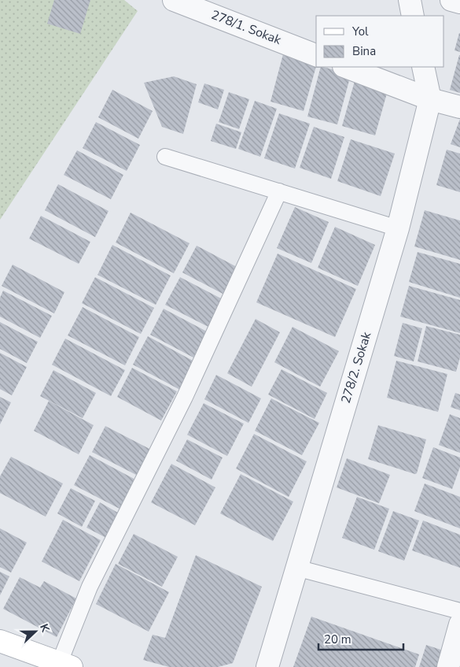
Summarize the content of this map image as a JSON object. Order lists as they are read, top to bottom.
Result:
{
  "streets": {
    "street": ["278/1. Sokak", "278/2. Sokak"]
  },
  "legend": ["Yol", "Bina"],
  "scale_bar": "20 m",
  "north": "right"
}
